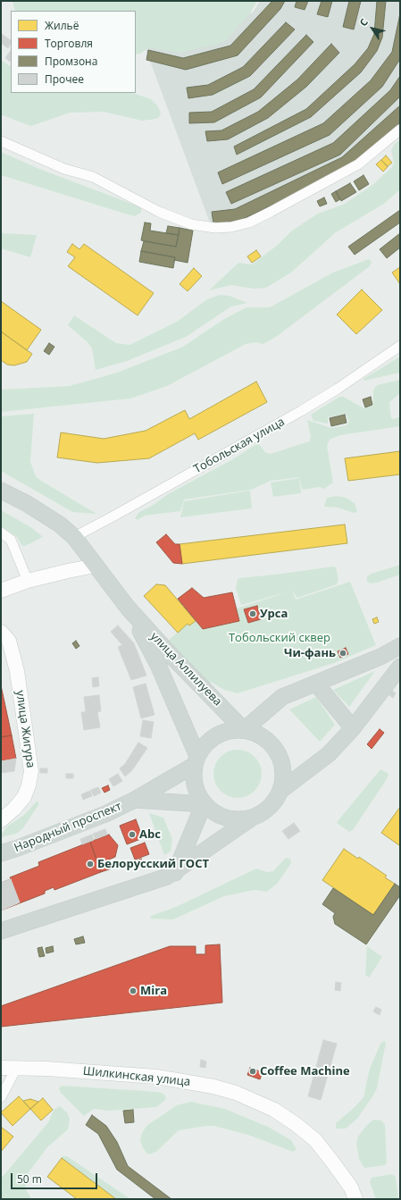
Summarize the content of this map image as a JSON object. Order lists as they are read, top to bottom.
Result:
{
  "streets": {
    "main road": [
      "улица Аллилуева",
      "улица Жигура",
      "Народный проспект",
      "Шилкинская улица"
    ],
    "street": ["Тобольская улица"]
  },
  "crossings": [
    ["Тобольская улица", "улица Аллилуева"],
    ["улица Аллилуева", "Народный проспект"]
  ],
  "parks": ["Тобольский сквер"],
  "places": [
    "Урса",
    "Чи-фань",
    "Abc",
    "Белорусский ГОСТ",
    "Mira",
    "Coffee Machine"
  ],
  "legend": [
    "Жильё",
    "Торговля",
    "Промзона",
    "Прочее"
  ],
  "scale_bar": "50 m",
  "north": "top left"
}
